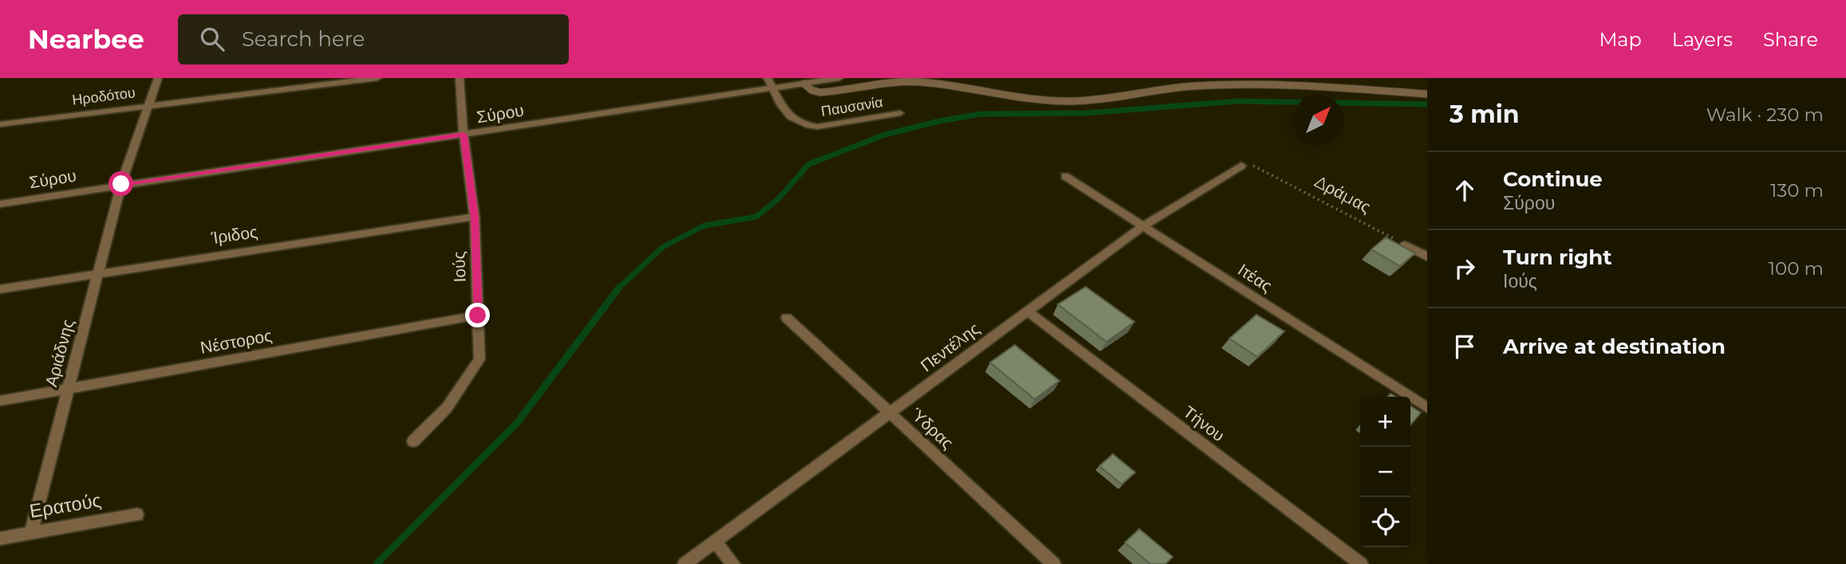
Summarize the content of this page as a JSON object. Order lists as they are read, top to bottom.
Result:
{
  "streets": {
    "street": [
      "Ηροδότου",
      "Παυσανία",
      "Σύρου",
      "Ίριδος",
      "Ιούς",
      "Ιτέας",
      "Νέστορος",
      "Πεντέλης",
      "Αριάδνης",
      "Τήνου",
      "Ύδρας",
      "Ερατούς"
    ],
    "path": ["Δράμας"]
  },
  "crossings": [
    ["Ηροδότου", "Αριάδνης"],
    ["Παυσανία", "Σύρου"],
    ["Σύρου", "Ιούς"],
    ["Σύρου", "Αριάδνης"],
    ["Δράμας", "Πεντέλης"],
    ["Ίριδος", "Ιούς"],
    ["Ίριδος", "Αριάδνης"],
    ["Ιούς", "Νέστορος"],
    ["Ιτέας", "Πεντέλης"],
    ["Νέστορος", "Αριάδνης"],
    ["Πεντέλης", "Τήνου"],
    ["Πεντέλης", "Ύδρας"],
    ["Αριάδνης", "Ερατούς"]
  ],
  "north": "top right",
  "page": {
    "header": "Nearbee",
    "search": "Search here",
    "nav": ["Map", "Layers", "Share"],
    "heading": ["3 min", "Walk · 230 m"],
    "list": [
      ["Continue", "Σύρου", "130 m"],
      ["Turn right", "Ιούς", "100 m"],
      "Arrive at destination"
    ],
    "map_buttons": ["+", "−"]
  }
}
